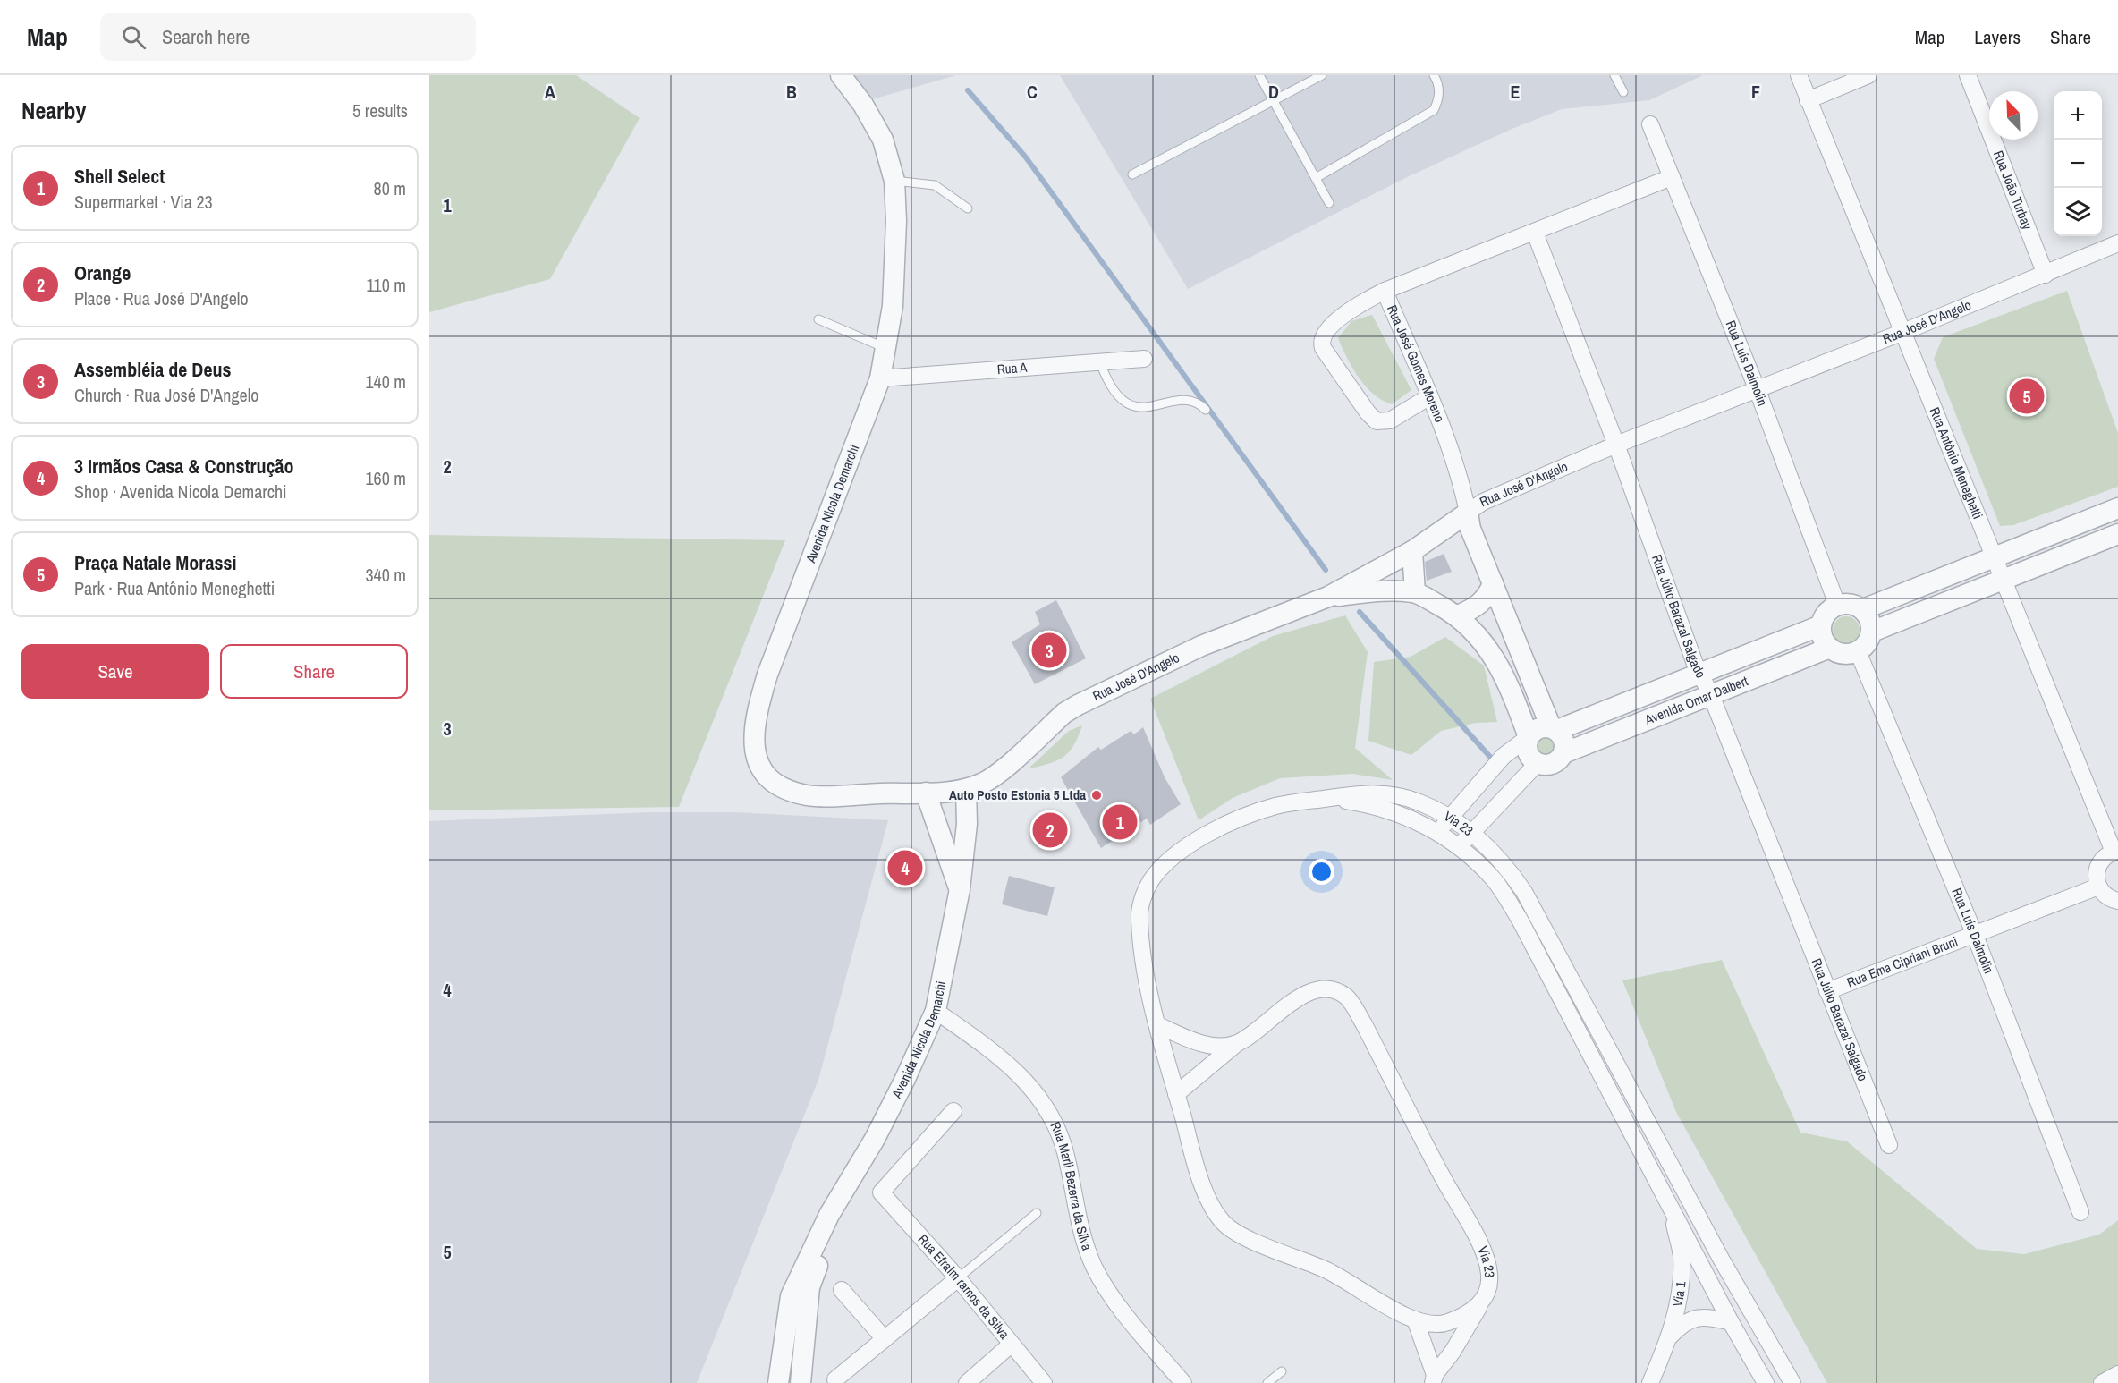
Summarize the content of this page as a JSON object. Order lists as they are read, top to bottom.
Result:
{
  "streets": {
    "street": [
      "Rua João Turbay",
      "Rua José D'Angelo",
      "Rua José Gomes Moreno",
      "Rua Luís Dalmolin",
      "Rua A",
      "Rua Antônio Meneghetti",
      "Avenida Nicola Demarchi",
      "Rua Júlio Barazal Salgado",
      "Avenida Omar Dalbert",
      "Via 23",
      "Rua Ema Cipriani Bruni",
      "Rua Marli Bezerra da Silva",
      "Rua Efraim ramos da Silva",
      "Via 1"
    ]
  },
  "crossings": [
    ["Rua João Turbay", "Rua José D'Angelo"],
    ["Rua José D'Angelo", "Rua José Gomes Moreno"],
    ["Rua José D'Angelo", "Rua Luís Dalmolin"],
    ["Rua José D'Angelo", "Rua Antônio Meneghetti"],
    ["Rua José D'Angelo", "Avenida Nicola Demarchi"],
    ["Rua José D'Angelo", "Rua Júlio Barazal Salgado"],
    ["Rua José Gomes Moreno", "Rua Luís Dalmolin"],
    ["Rua José Gomes Moreno", "Rua Júlio Barazal Salgado"],
    ["Rua José Gomes Moreno", "Avenida Omar Dalbert"],
    ["Rua Luís Dalmolin", "Avenida Omar Dalbert"],
    ["Rua Luís Dalmolin", "Rua Ema Cipriani Bruni"],
    ["Rua A", "Avenida Nicola Demarchi"],
    ["Avenida Nicola Demarchi", "Rua Marli Bezerra da Silva"],
    ["Rua Júlio Barazal Salgado", "Avenida Omar Dalbert"],
    ["Rua Júlio Barazal Salgado", "Rua Ema Cipriani Bruni"],
    ["Via 23", "Via 1"]
  ],
  "places": ["Auto Posto Estonia 5 Ltda"],
  "north": "top left",
  "page": {
    "header": "Map",
    "search": "Search here",
    "nav": ["Map", "Layers", "Share"],
    "heading": ["Nearby", "5 results"],
    "map_buttons": ["+", "−"],
    "list": [
      {
        "mark": "1",
        "name": "Shell Select",
        "note": "Supermarket · Via 23",
        "value": "80 m"
      },
      {
        "mark": "2",
        "name": "Orange",
        "note": "Place · Rua José D'Angelo",
        "value": "110 m"
      },
      {
        "mark": "3",
        "name": "Assembléia de Deus",
        "note": "Church · Rua José D'Angelo",
        "value": "140 m"
      },
      {
        "mark": "4",
        "name": "3 Irmãos Casa & Construção",
        "note": "Shop · Avenida Nicola Demarchi",
        "value": "160 m"
      },
      {
        "mark": "5",
        "name": "Praça Natale Morassi",
        "note": "Park · Rua Antônio Meneghetti",
        "value": "340 m"
      }
    ],
    "pins": [
      "5",
      "3",
      "1",
      "2",
      "4"
    ],
    "buttons": ["Save", "Share"]
  },
  "grid": {
    "columns": [
      "A",
      "B",
      "C",
      "D",
      "E",
      "F"
    ],
    "rows": [
      "1",
      "2",
      "3",
      "4",
      "5"
    ]
  }
}
